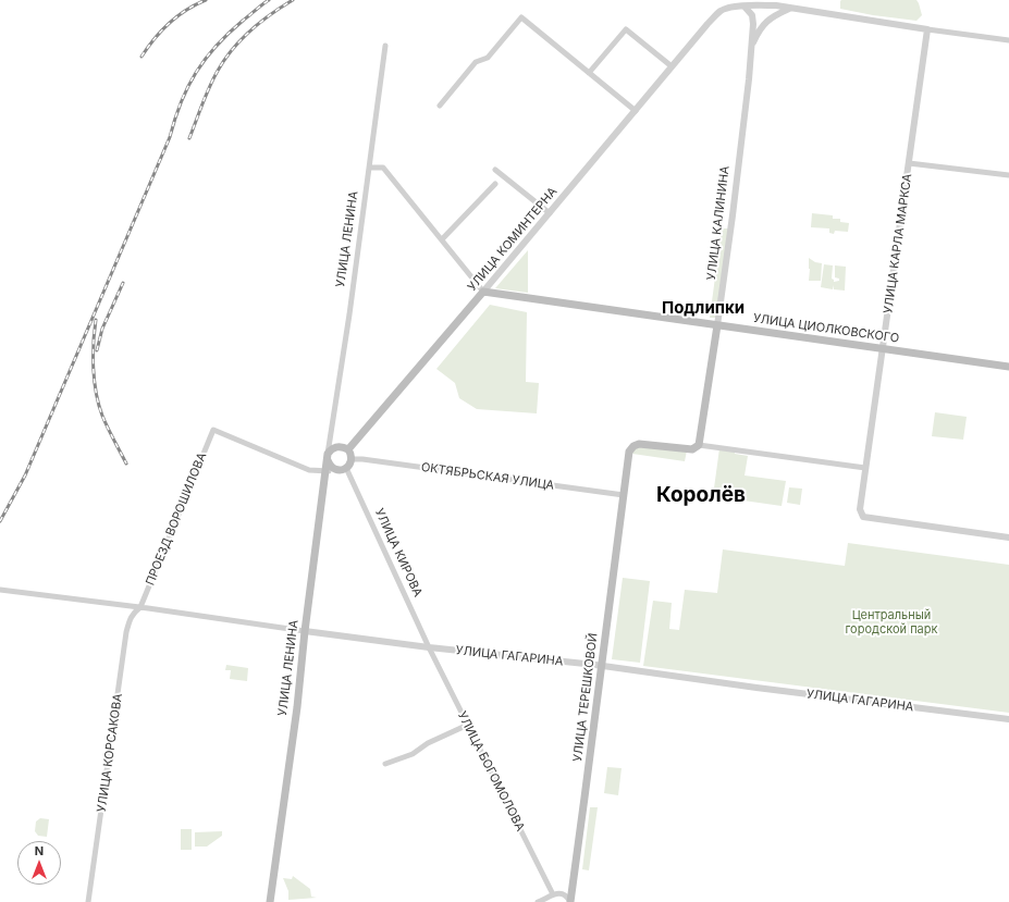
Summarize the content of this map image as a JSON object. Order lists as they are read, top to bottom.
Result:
{
  "streets": {
    "main road": [
      "УЛИЦА КАЛИНИНА",
      "УЛИЦА ЛЕНИНА",
      "УЛИЦА КОМИНТЕРНА",
      "УЛИЦА ЦИОЛКОВСКОГО",
      "УЛИЦА ТЕРЕШКОВОЙ"
    ],
    "street": [
      "УЛИЦА КАРЛА МАРКСА",
      "ОКТЯБРЬСКАЯ УЛИЦА",
      "ПРОЕЗД ВОРОШИЛОВА",
      "УЛИЦА КИРОВА",
      "УЛИЦА ГАГАРИНА",
      "УЛИЦА КОРСАКОВА",
      "УЛИЦА БОГОМОЛОВА"
    ]
  },
  "crossings": [
    ["УЛИЦА КАЛИНИНА", "УЛИЦА КОМИНТЕРНА"],
    ["УЛИЦА КАЛИНИНА", "УЛИЦА ЦИОЛКОВСКОГО"],
    ["УЛИЦА КАЛИНИНА", "УЛИЦА ТЕРЕШКОВОЙ"],
    ["УЛИЦА ЛЕНИНА", "УЛИЦА КОМИНТЕРНА"],
    ["УЛИЦА ЛЕНИНА", "ОКТЯБРЬСКАЯ УЛИЦА"],
    ["УЛИЦА ЛЕНИНА", "ПРОЕЗД ВОРОШИЛОВА"],
    ["УЛИЦА ЛЕНИНА", "УЛИЦА КИРОВА"],
    ["УЛИЦА ЛЕНИНА", "УЛИЦА ГАГАРИНА"],
    ["УЛИЦА КОМИНТЕРНА", "УЛИЦА КАРЛА МАРКСА"],
    ["УЛИЦА КОМИНТЕРНА", "УЛИЦА ЦИОЛКОВСКОГО"],
    ["УЛИЦА КОМИНТЕРНА", "ОКТЯБРЬСКАЯ УЛИЦА"],
    ["УЛИЦА КОМИНТЕРНА", "ПРОЕЗД ВОРОШИЛОВА"],
    ["УЛИЦА КОМИНТЕРНА", "УЛИЦА КИРОВА"],
    ["УЛИЦА КАРЛА МАРКСА", "УЛИЦА ЦИОЛКОВСКОГО"],
    ["ОКТЯБРЬСКАЯ УЛИЦА", "ПРОЕЗД ВОРОШИЛОВА"],
    ["ОКТЯБРЬСКАЯ УЛИЦА", "УЛИЦА КИРОВА"],
    ["ОКТЯБРЬСКАЯ УЛИЦА", "УЛИЦА ТЕРЕШКОВОЙ"],
    ["ПРОЕЗД ВОРОШИЛОВА", "УЛИЦА КИРОВА"],
    ["ПРОЕЗД ВОРОШИЛОВА", "УЛИЦА ГАГАРИНА"],
    ["ПРОЕЗД ВОРОШИЛОВА", "УЛИЦА КОРСАКОВА"],
    ["УЛИЦА КИРОВА", "УЛИЦА ГАГАРИНА"],
    ["УЛИЦА КИРОВА", "УЛИЦА БОГОМОЛОВА"],
    ["УЛИЦА ГАГАРИНА", "УЛИЦА ТЕРЕШКОВОЙ"],
    ["УЛИЦА ГАГАРИНА", "УЛИЦА КОРСАКОВА"],
    ["УЛИЦА ГАГАРИНА", "УЛИЦА БОГОМОЛОВА"]
  ],
  "districts": ["Подлипки", "Королёв"],
  "parks": ["Центральный городской парк"],
  "north": "top"
}
